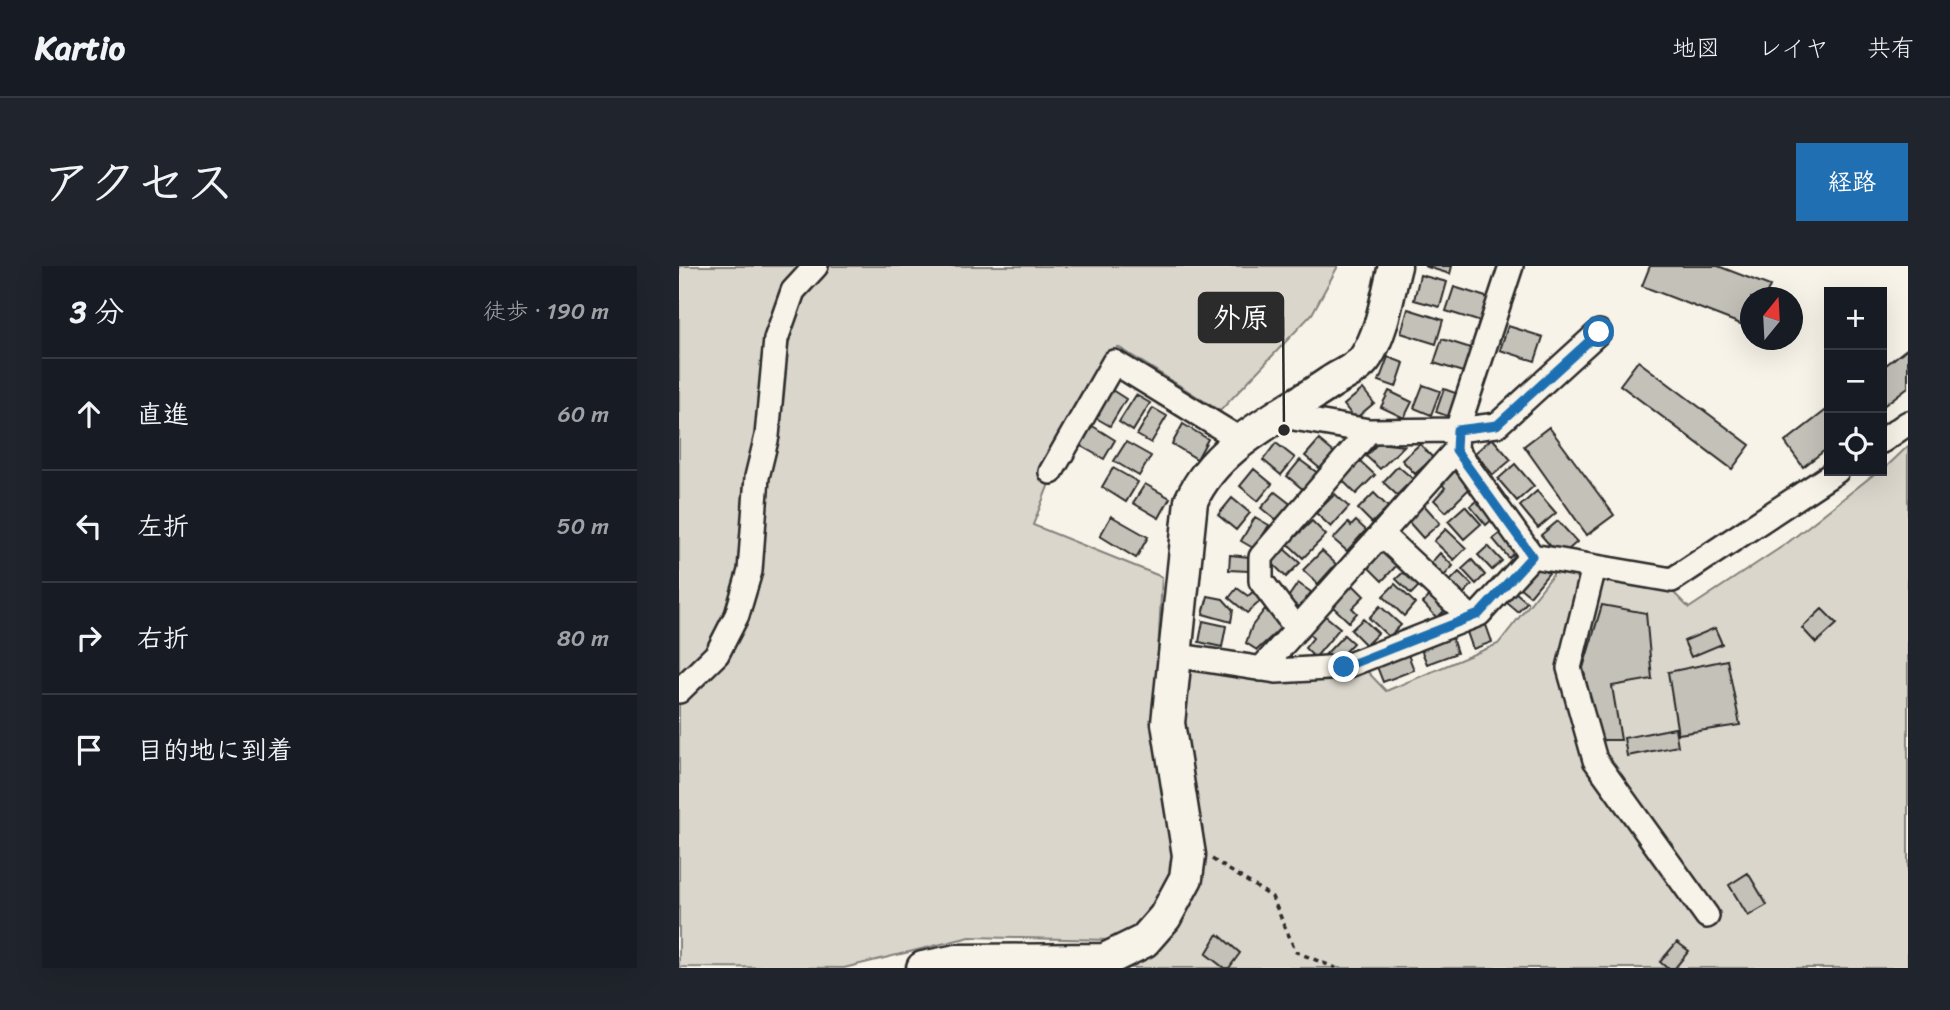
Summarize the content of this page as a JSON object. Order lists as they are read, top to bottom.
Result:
{
  "places": ["外原"],
  "north": "top",
  "page": {
    "header": "Kartio",
    "nav": ["地図", "レイヤ", "共有"],
    "title": "アクセス",
    "buttons": "経路",
    "heading": ["3 分", "徒歩 · 190 m"],
    "map_buttons": ["+", "−"],
    "list": [
      ["直進", "60 m"],
      ["左折", "50 m"],
      ["右折", "80 m"],
      "目的地に到着"
    ]
  }
}
